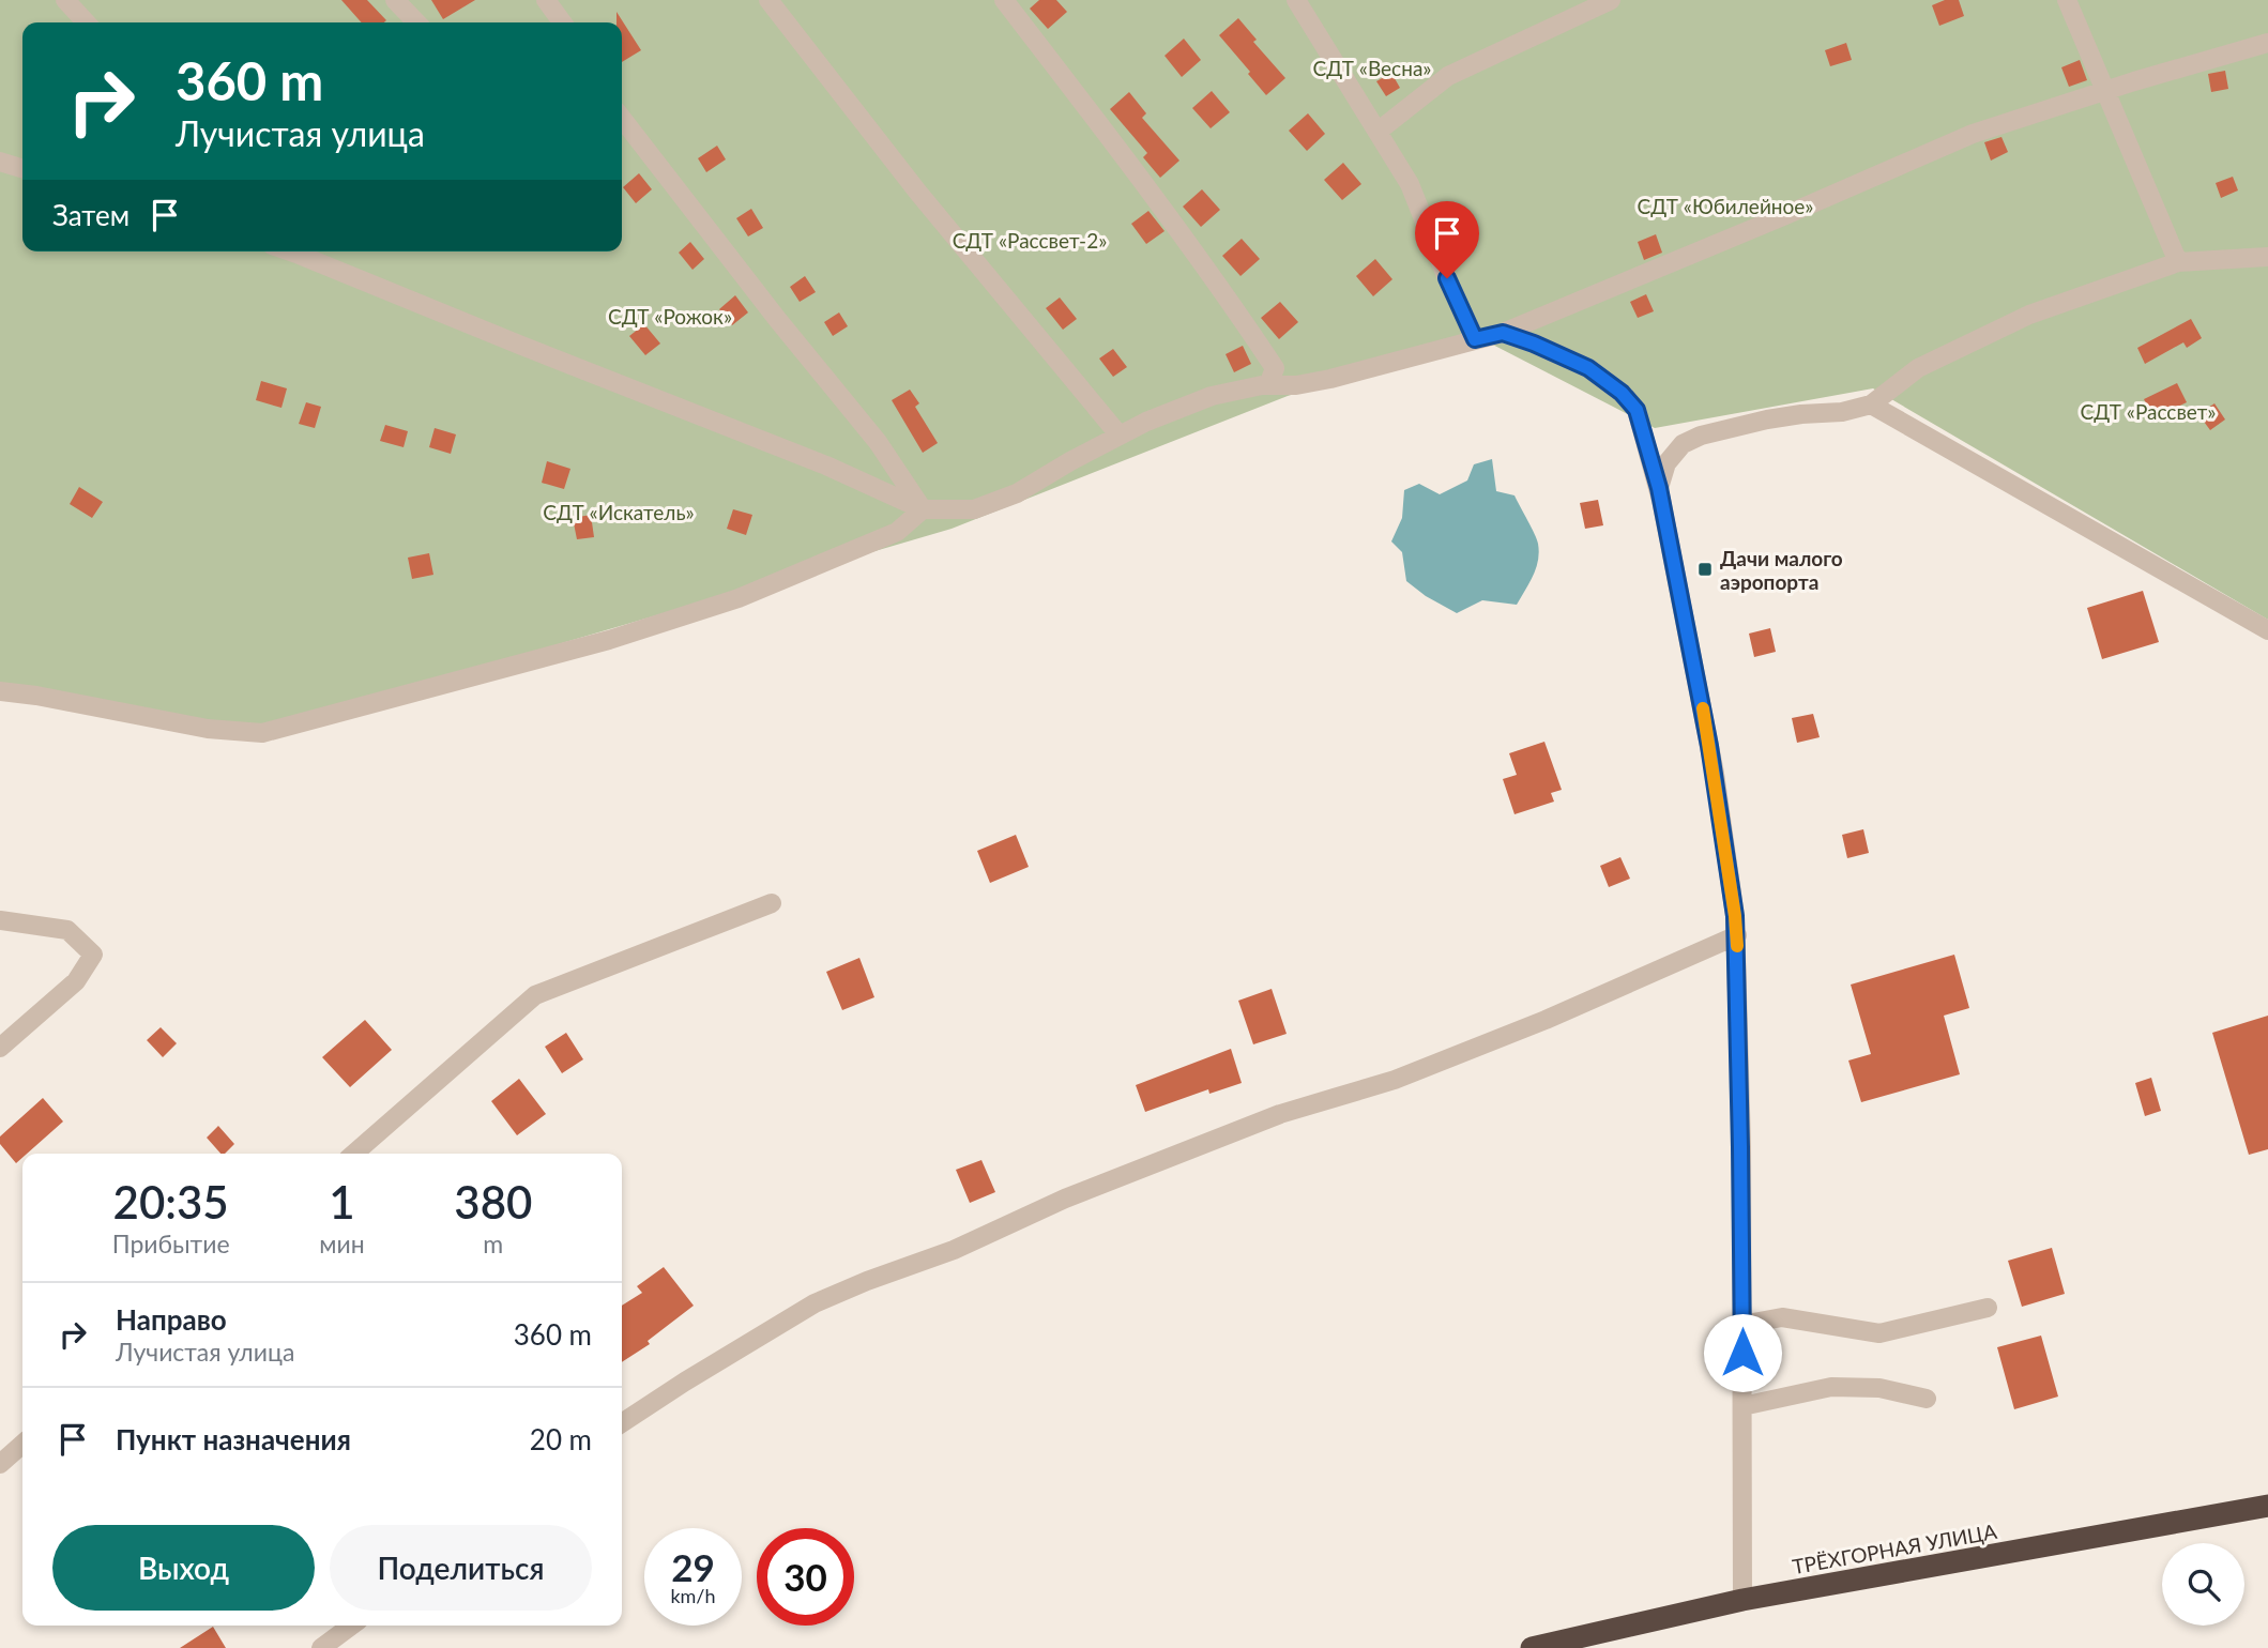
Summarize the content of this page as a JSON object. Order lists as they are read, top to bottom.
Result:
{
  "streets": {
    "highway": ["ТРЁХГОРНАЯ УЛИЦА"]
  },
  "parks": [
    "СДТ «Весна»",
    "СДТ «Юбилейное»",
    "СДТ «Рассвет-2»",
    "СДТ «Рожок»",
    "СДТ «Рассвет»",
    "СДТ «Искатель»"
  ],
  "places": {
    "transit": ["Дачи малого аэропорта"]
  },
  "page": {
    "turn": ["360 m", "Лучистая улица"],
    "then": "Затем",
    "eta": [
      "20:35",
      "Прибытие",
      "1",
      "мин",
      "380",
      "m"
    ],
    "list": [
      {
        "name": "Направо",
        "note": "Лучистая улица",
        "value": "360 m"
      },
      {
        "name": "Пункт назначения",
        "value": "20 m"
      }
    ],
    "buttons": ["Выход", "Поделиться"],
    "speed": "29 km/h",
    "limit": "30"
  }
}
